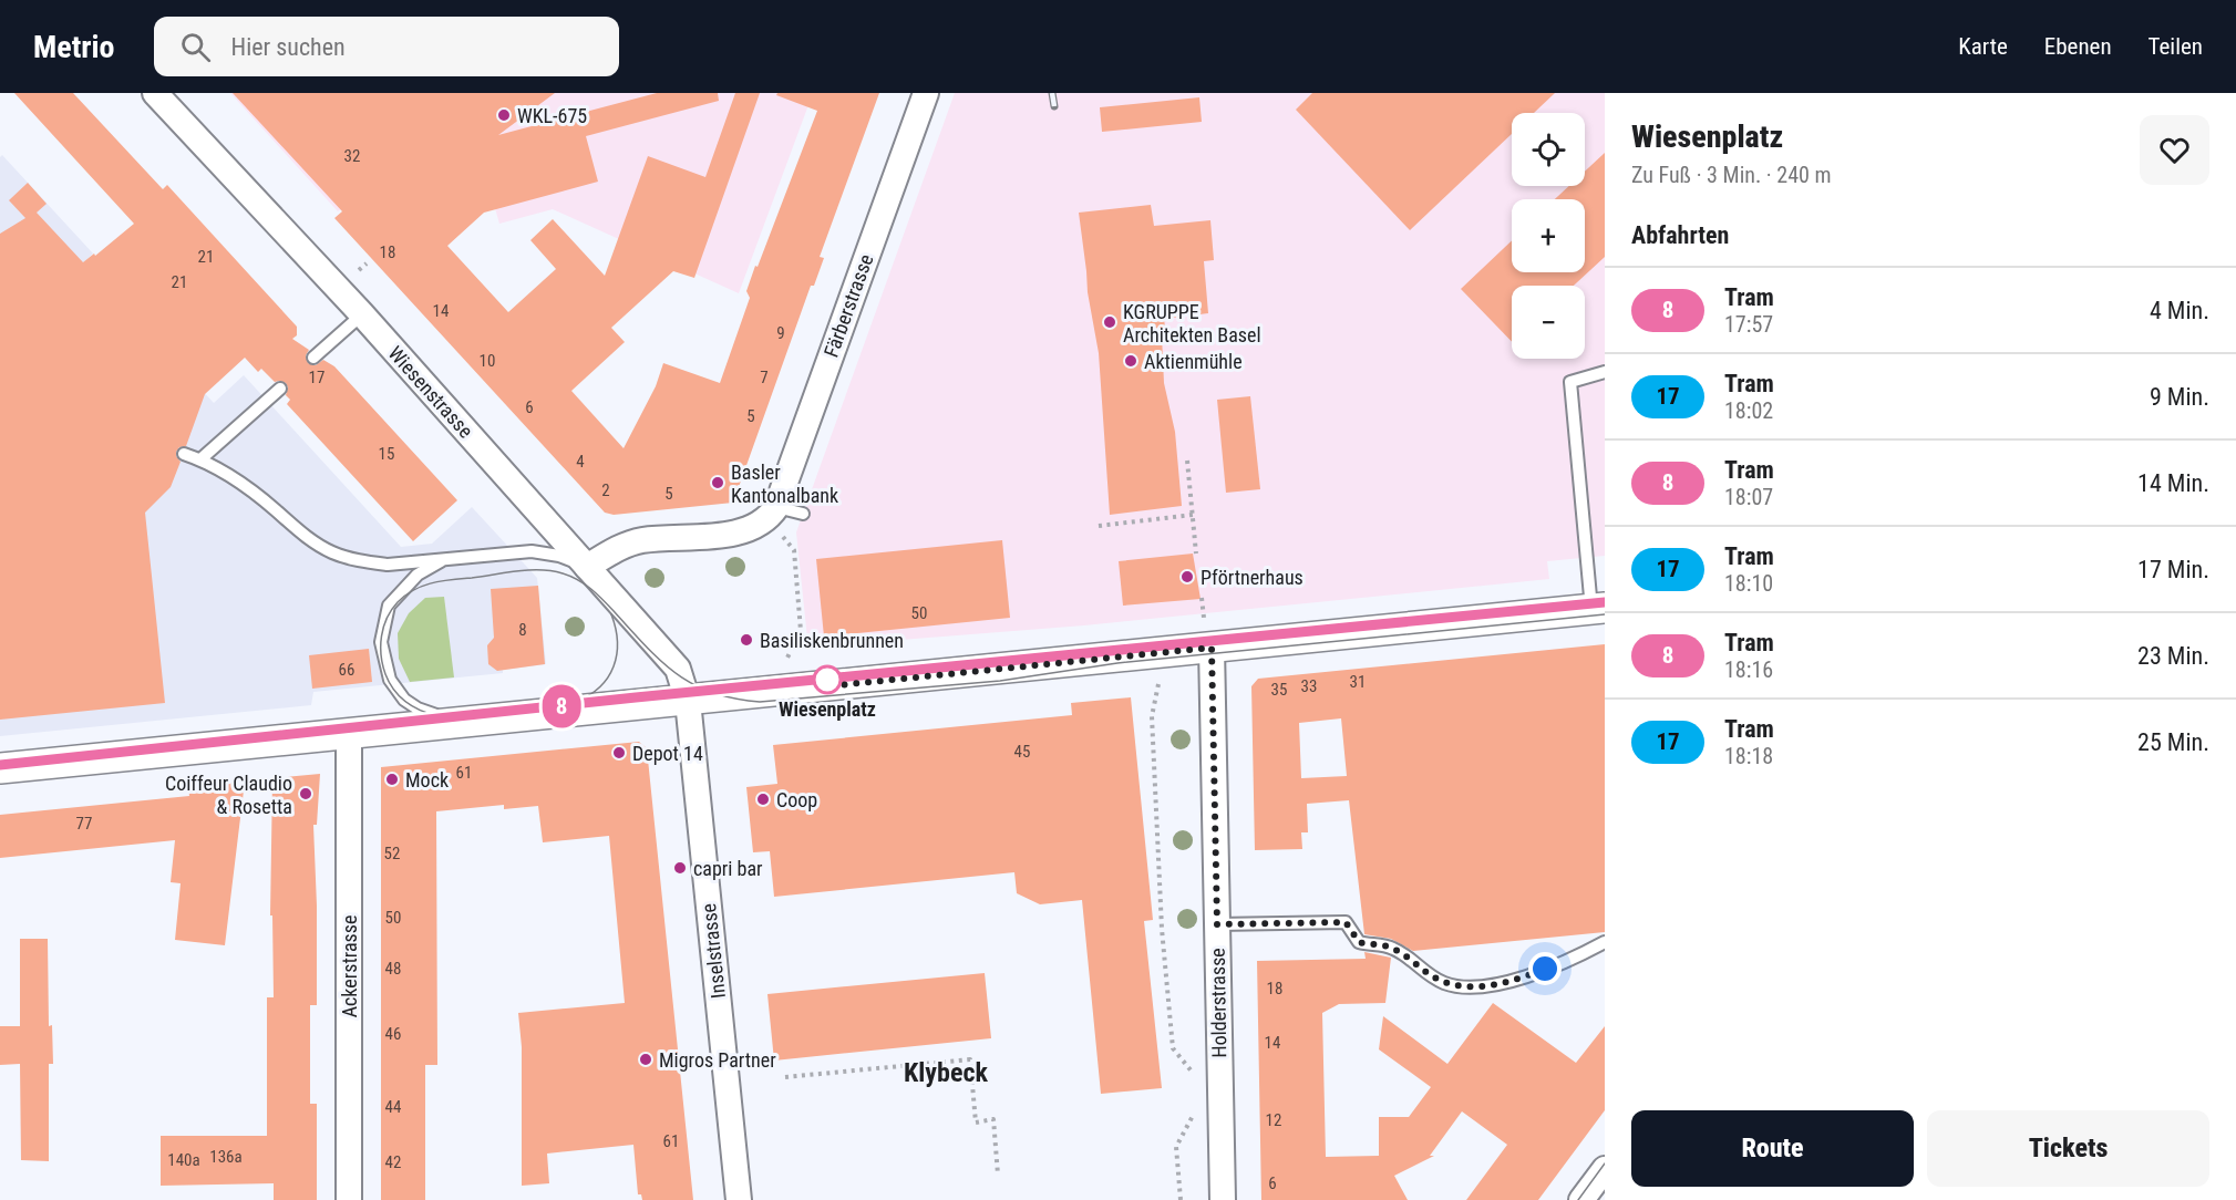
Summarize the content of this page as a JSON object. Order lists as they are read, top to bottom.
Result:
{
  "streets": {
    "street": [
      "Färberstrasse",
      "Wiesenstrasse",
      "Inselstrasse",
      "Ackerstrasse",
      "Holderstrasse"
    ]
  },
  "crossings": [
    ["Wiesenstrasse", "Inselstrasse"]
  ],
  "districts": ["Klybeck"],
  "places": [
    "WKL-675",
    "KGRUPPE Architekten Basel",
    "Aktienmühle",
    "Basler Kantonalbank",
    "Pförtnerhaus",
    "Basiliskenbrunnen",
    "Wiesenplatz",
    "Depot 14",
    "Mock",
    "Coiffeur Claudio & Rosetta",
    "Coop",
    "capri bar",
    "Migros Partner"
  ],
  "lines": ["tram line 8"],
  "house_numbers": [
    "32",
    "18",
    "21",
    "21",
    "14",
    "9",
    "10",
    "17",
    "7",
    "6",
    "5",
    "15",
    "4",
    "2",
    "5",
    "50",
    "8",
    "66",
    "31",
    "33",
    "35",
    "45",
    "61",
    "77",
    "52",
    "50",
    "48",
    "18",
    "46",
    "14",
    "44",
    "12",
    "61",
    "136a",
    "140a",
    "42",
    "6"
  ],
  "page": {
    "header": "Metrio",
    "search": "Hier suchen",
    "nav": ["Karte", "Ebenen", "Teilen"],
    "on_map": "8",
    "heading": [
      ["Wiesenplatz", "Zu Fuß · 3 Min. · 240 m"],
      "Abfahrten"
    ],
    "map_buttons": ["+", "−"],
    "list": [
      {
        "mark": "8",
        "name": "Tram",
        "note": "17:57",
        "value": "4 Min."
      },
      {
        "mark": "17",
        "name": "Tram",
        "note": "18:02",
        "value": "9 Min."
      },
      {
        "mark": "8",
        "name": "Tram",
        "note": "18:07",
        "value": "14 Min."
      },
      {
        "mark": "17",
        "name": "Tram",
        "note": "18:10",
        "value": "17 Min."
      },
      {
        "mark": "8",
        "name": "Tram",
        "note": "18:16",
        "value": "23 Min."
      },
      {
        "mark": "17",
        "name": "Tram",
        "note": "18:18",
        "value": "25 Min."
      }
    ],
    "buttons": ["Route", "Tickets"]
  }
}
